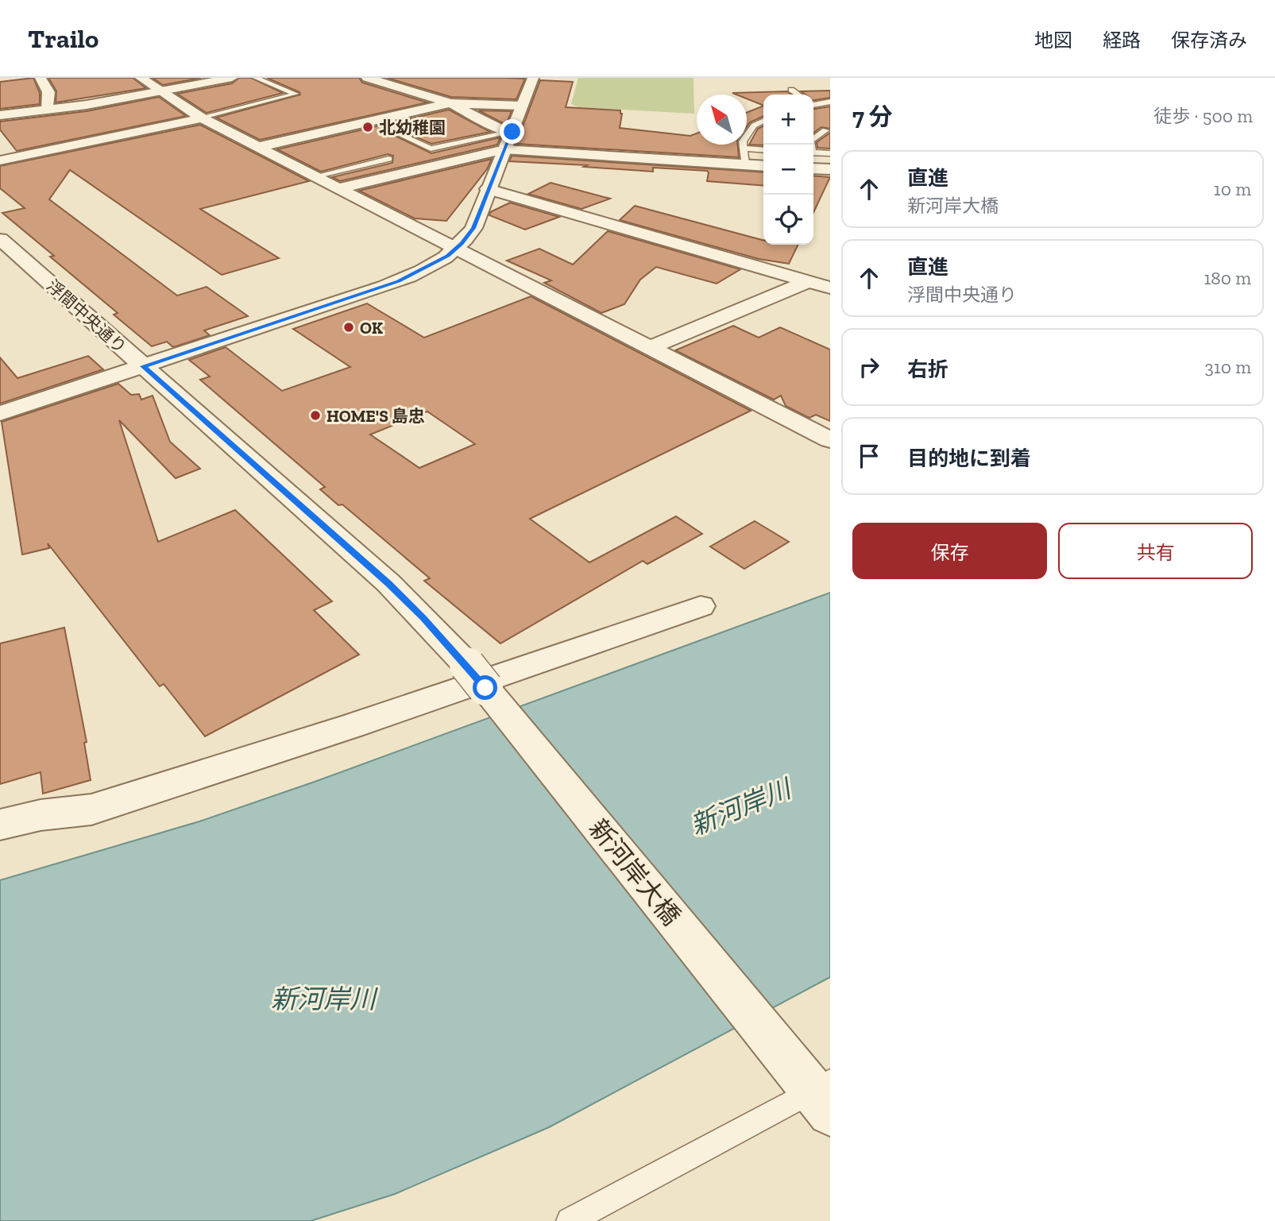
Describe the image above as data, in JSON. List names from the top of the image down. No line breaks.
{"streets":{"street":["浮間中央通り","新河岸大橋"]},"crossings":[["浮間中央通り","新河岸大橋"]],"water":["新河岸川"],"places":["北幼稚園","OK","HOME'S 島忠"],"north":"top left","page":{"header":"Trailo","nav":["地図","経路","保存済み"],"heading":["7 分","徒歩 · 500 m"],"map_buttons":["+","−"],"list":[["直進","新河岸大橋","10 m"],["直進","浮間中央通り","180 m"],["右折","310 m"],"目的地に到着"],"buttons":["保存","共有"]}}
